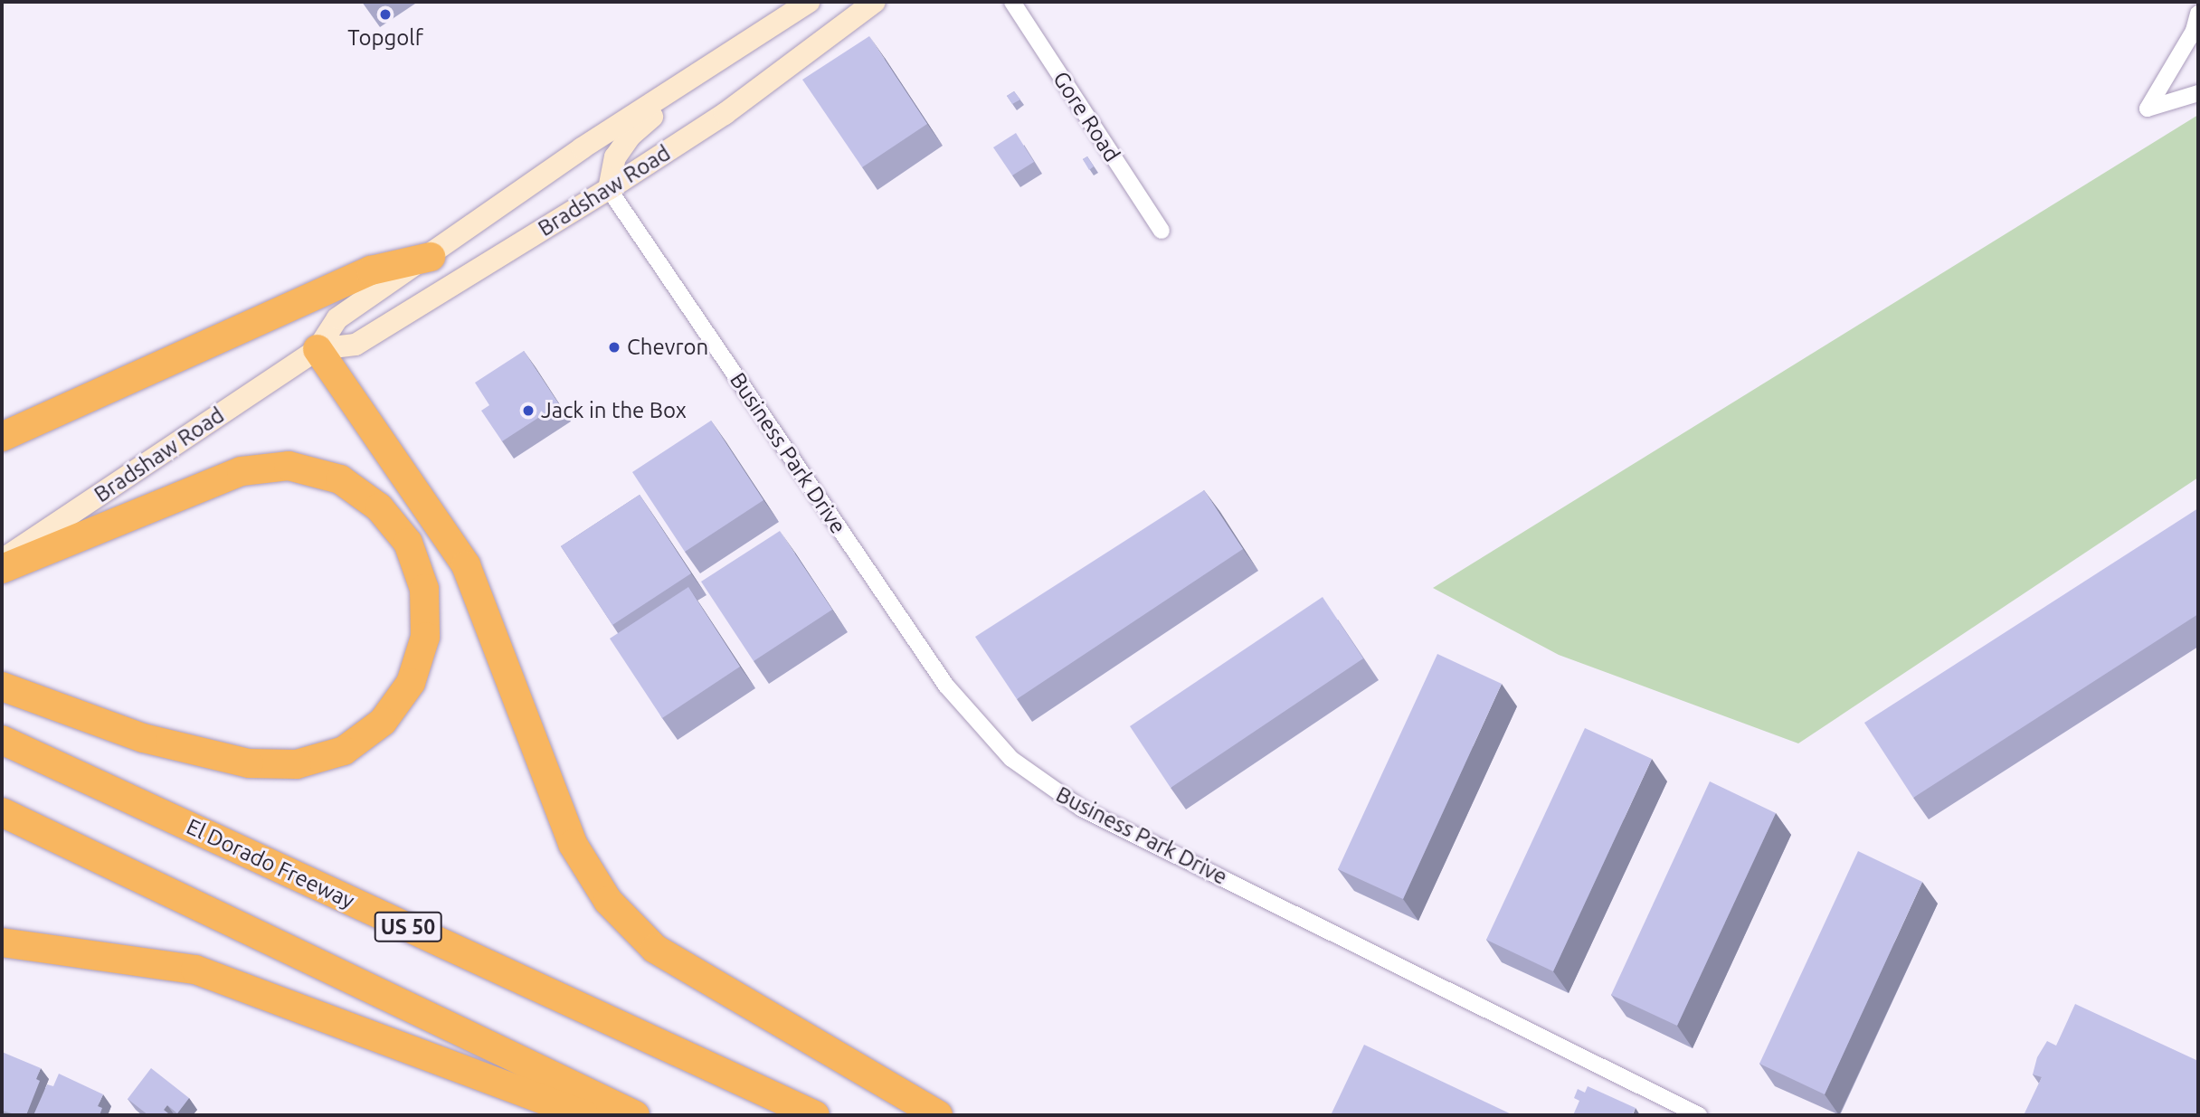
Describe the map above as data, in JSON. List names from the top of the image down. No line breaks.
{"streets":{"highway":["El Dorado Freeway","US 50"],"main road":["Bradshaw Road"],"street":["Gore Road","Business Park Drive"]},"crossings":[["Bradshaw Road","Business Park Drive"]],"places":["Topgolf","Chevron","Jack in the Box"]}
